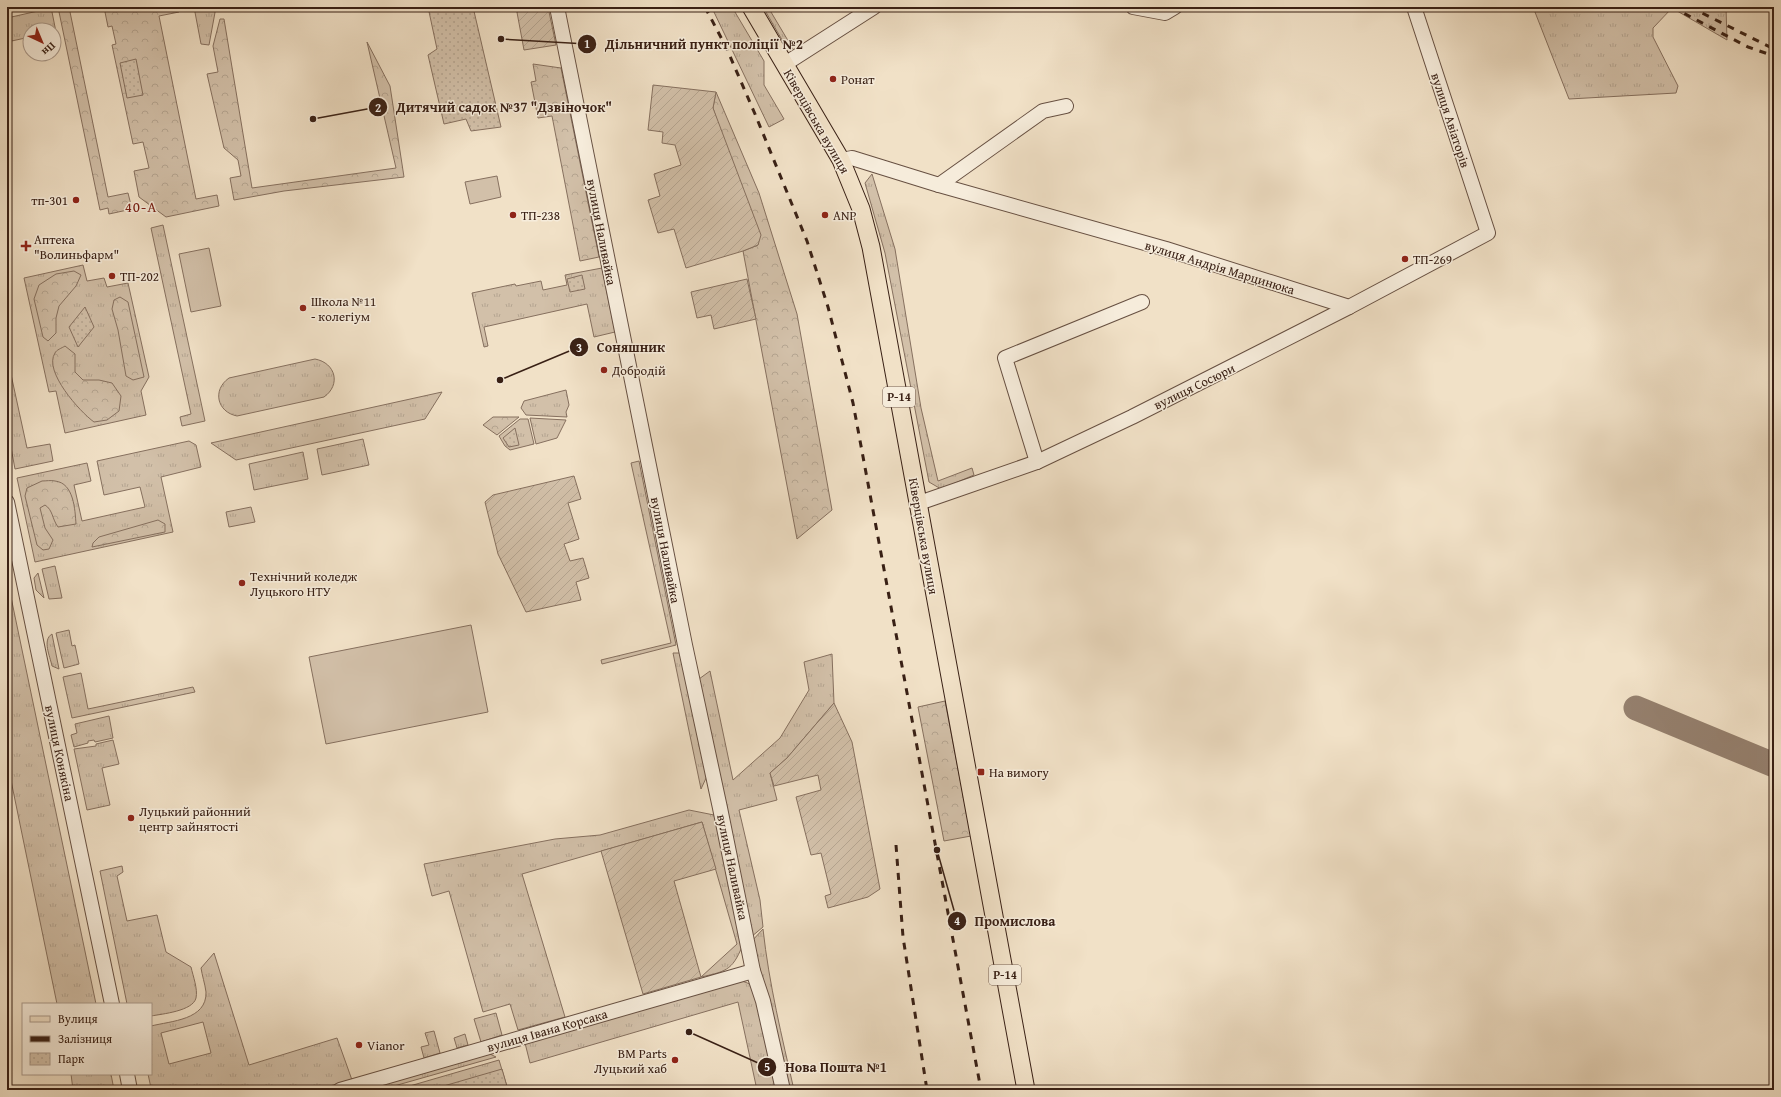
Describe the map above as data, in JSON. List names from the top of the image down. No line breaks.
{"streets":{"main road":["Ківерцівська вулиця","Р-14"],"street":["вулиця Авіаторів","вулиця Наливайка","вулиця Андрія Марцинюка","вулиця Сосюри","вулиця Конякіна","вулиця Івана Корсака"]},"crossings":[["вулиця Авіаторів","вулиця Андрія Марцинюка"],["вулиця Авіаторів","вулиця Сосюри"],["Ківерцівська вулиця","вулиця Андрія Марцинюка"],["Ківерцівська вулиця","вулиця Сосюри"],["вулиця Наливайка","вулиця Івана Корсака"],["вулиця Андрія Марцинюка","вулиця Сосюри"]],"districts":["40-А"],"places":{"other":["Дільничний пункт поліції №2","Ронат","Дитячий садок №37 \"Дзвіночок\"","тп-301","ТП-238","ANP","ТП-269","ТП-202","Школа №11 - колегіум","Добродій","Соняшник","Технічний коледж Луцького НТУ","Луцький районний центр зайнятості","Промислова","Нова Пошта №1","Vianor","BM Parts Луцький хаб"],"health":["Аптека \"Волиньфарм\""],"transit":["На вимогу"]},"legend":["Вулиця","Залізниця","Парк"],"north":"bottom right"}
